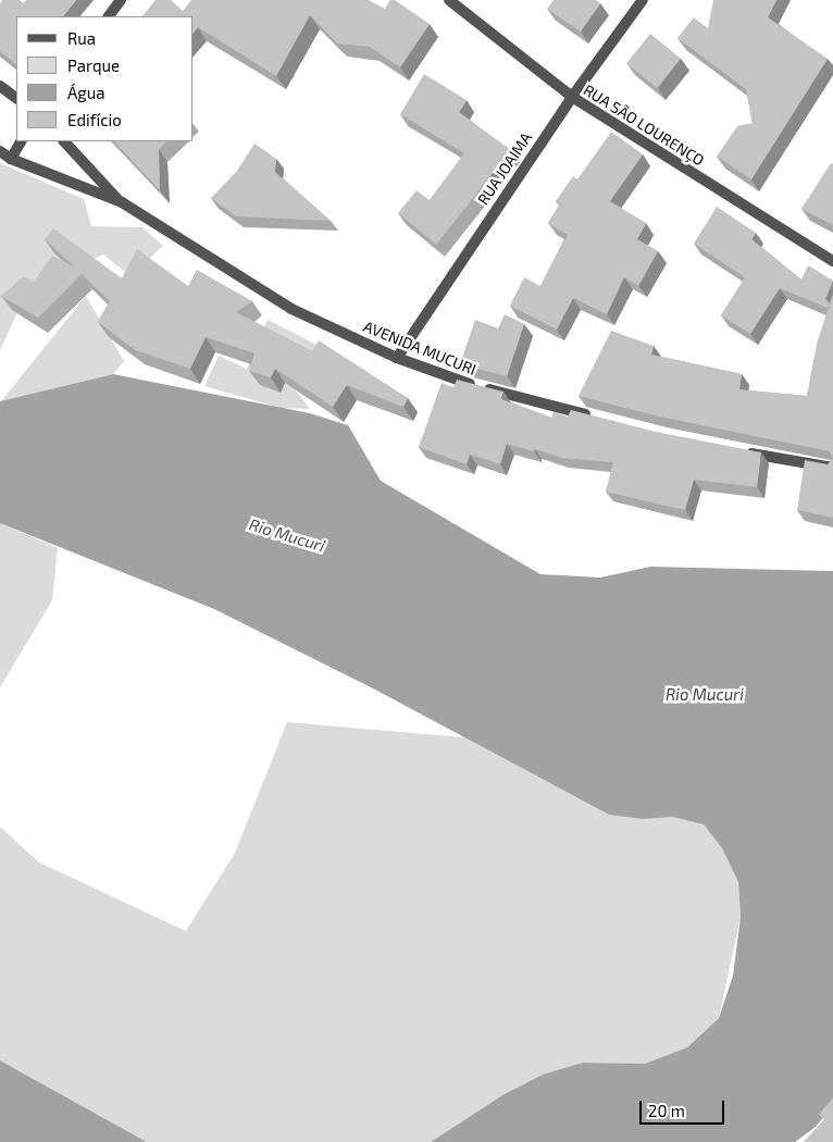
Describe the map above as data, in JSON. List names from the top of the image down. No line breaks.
{"streets":{"street":["RUA SÃO LOURENÇO","RUA JOAIMA","AVENIDA MUCURI"]},"crossings":[["RUA SÃO LOURENÇO","RUA JOAIMA"],["RUA JOAIMA","AVENIDA MUCURI"]],"water":["Rio Mucuri"],"legend":["Rua","Parque","Água","Edifício"],"scale_bar":"20 m"}
